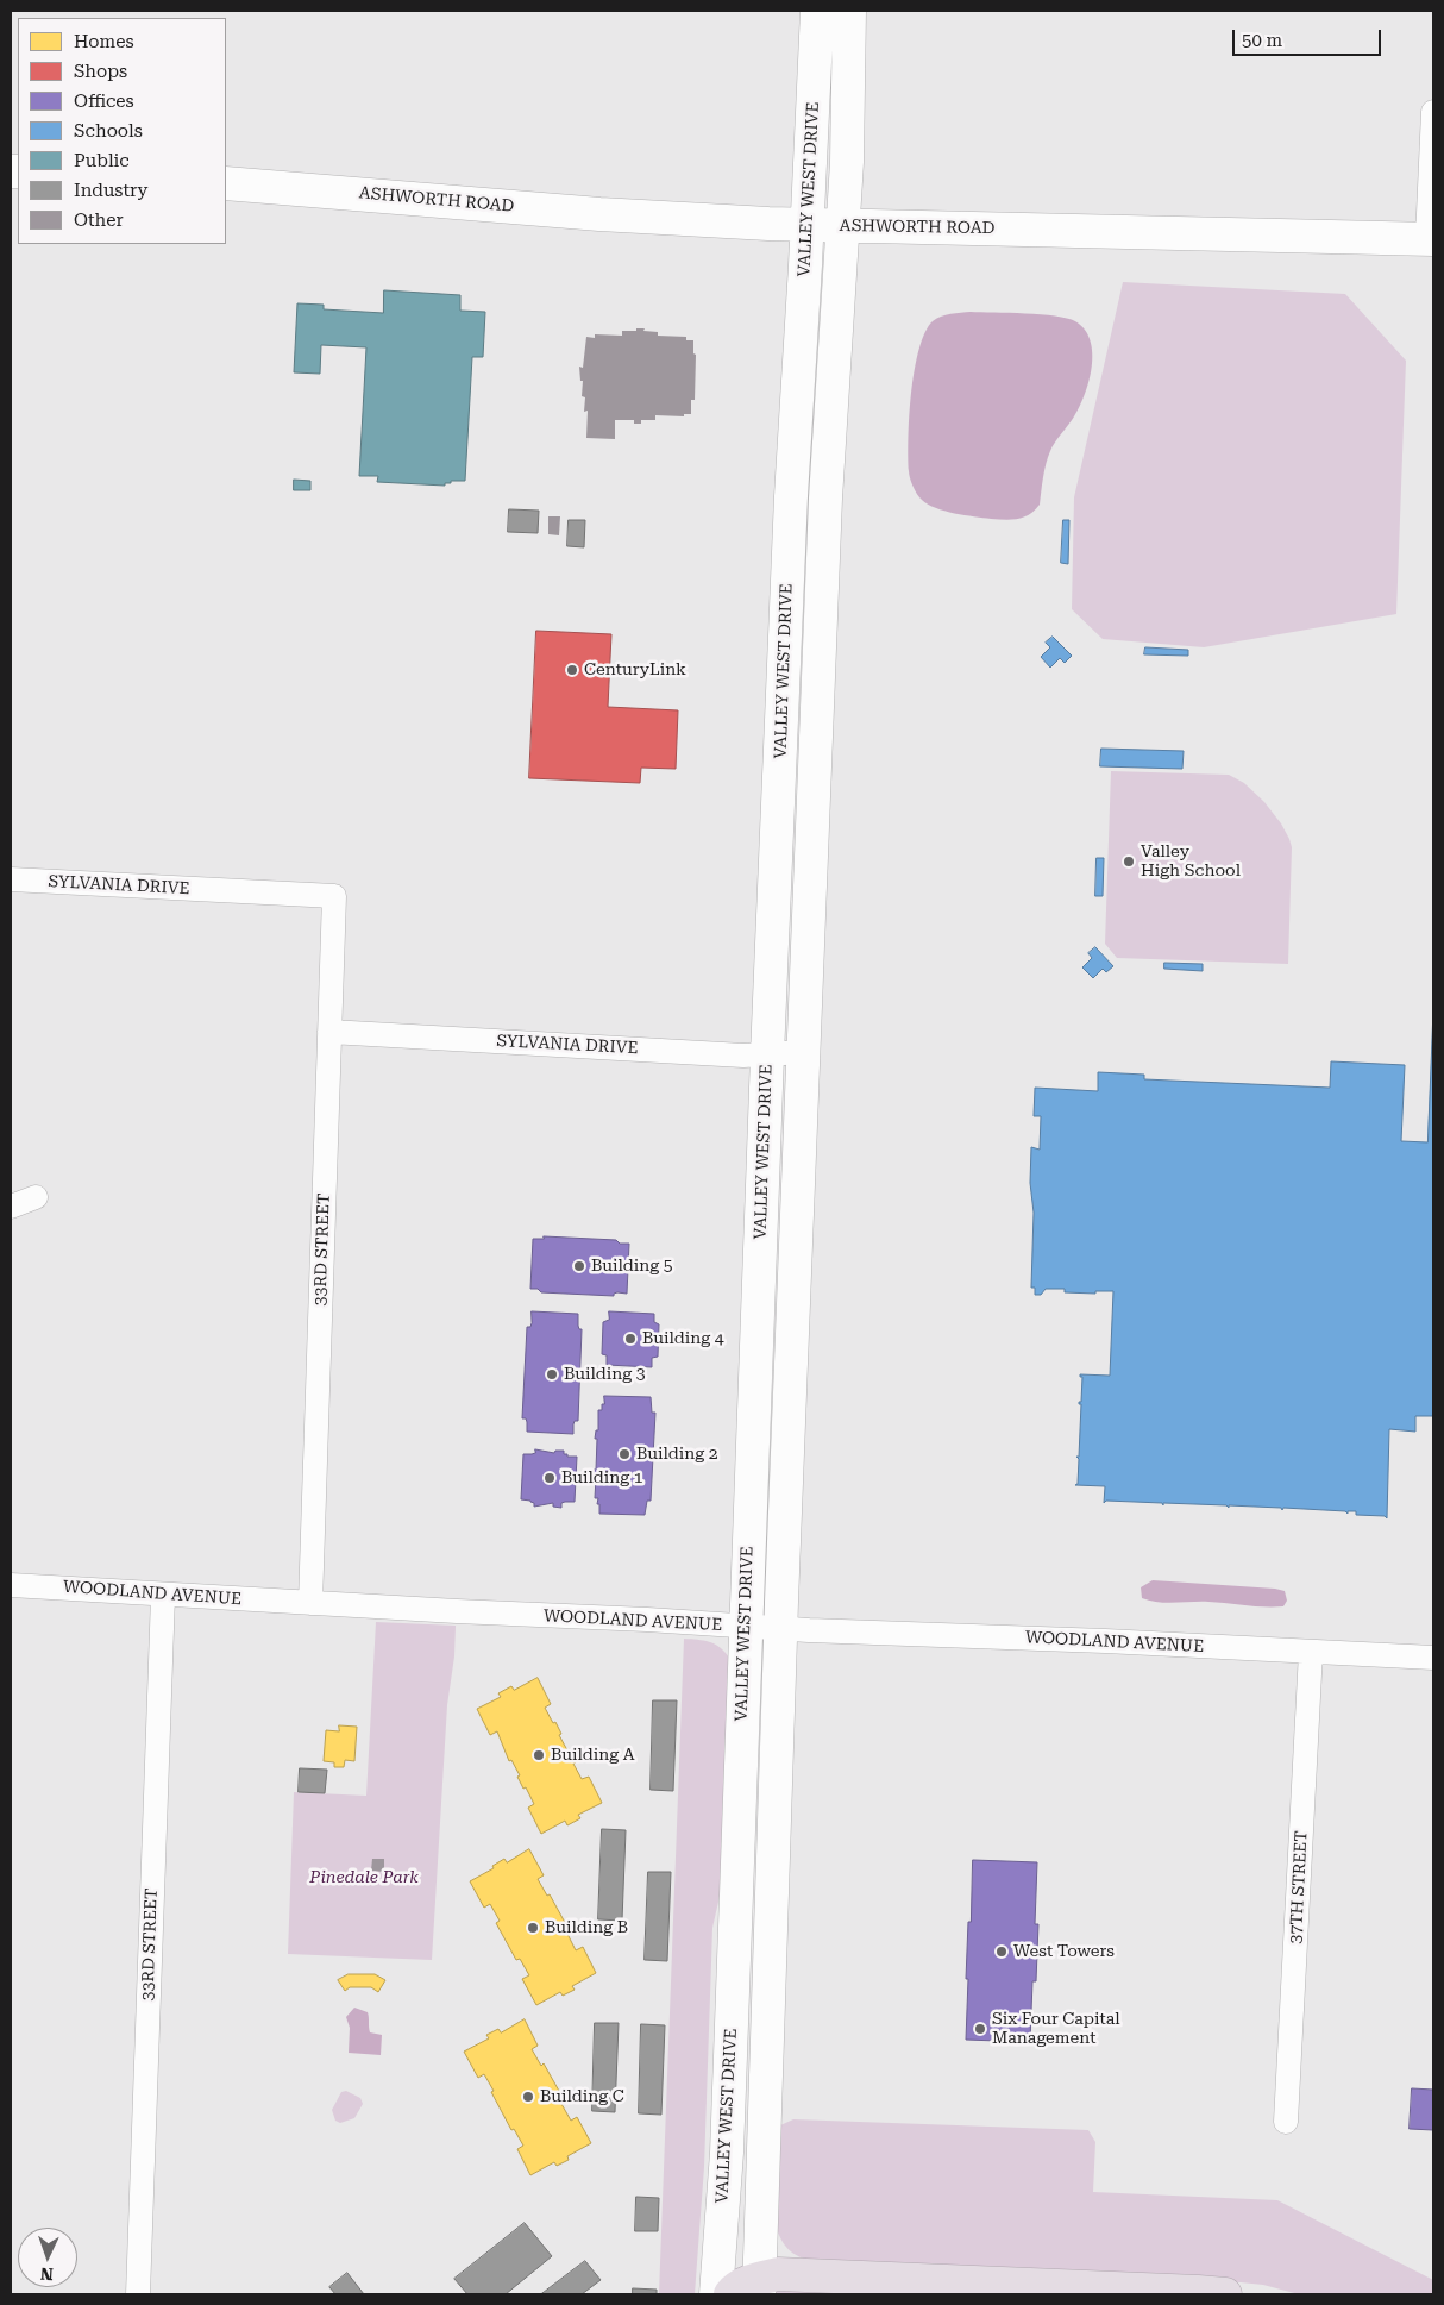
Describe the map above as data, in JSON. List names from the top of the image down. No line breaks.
{"streets":{"main road":["VALLEY WEST DRIVE","ASHWORTH ROAD"],"street":["SYLVANIA DRIVE","33RD STREET","WOODLAND AVENUE","37TH STREET"]},"crossings":[["VALLEY WEST DRIVE","ASHWORTH ROAD"],["VALLEY WEST DRIVE","SYLVANIA DRIVE"],["VALLEY WEST DRIVE","WOODLAND AVENUE"],["SYLVANIA DRIVE","33RD STREET"],["33RD STREET","WOODLAND AVENUE"],["WOODLAND AVENUE","37TH STREET"]],"parks":["Pinedale Park"],"places":["CenturyLink","Valley High School","Building 5","Building 4","Building 3","Building 2","Building 1","Building A","Building B","West Towers","Six Four Capital Management","Building C"],"legend":["Homes","Shops","Offices","Schools","Public","Industry","Other"],"scale_bar":"50 m","north":"bottom"}
